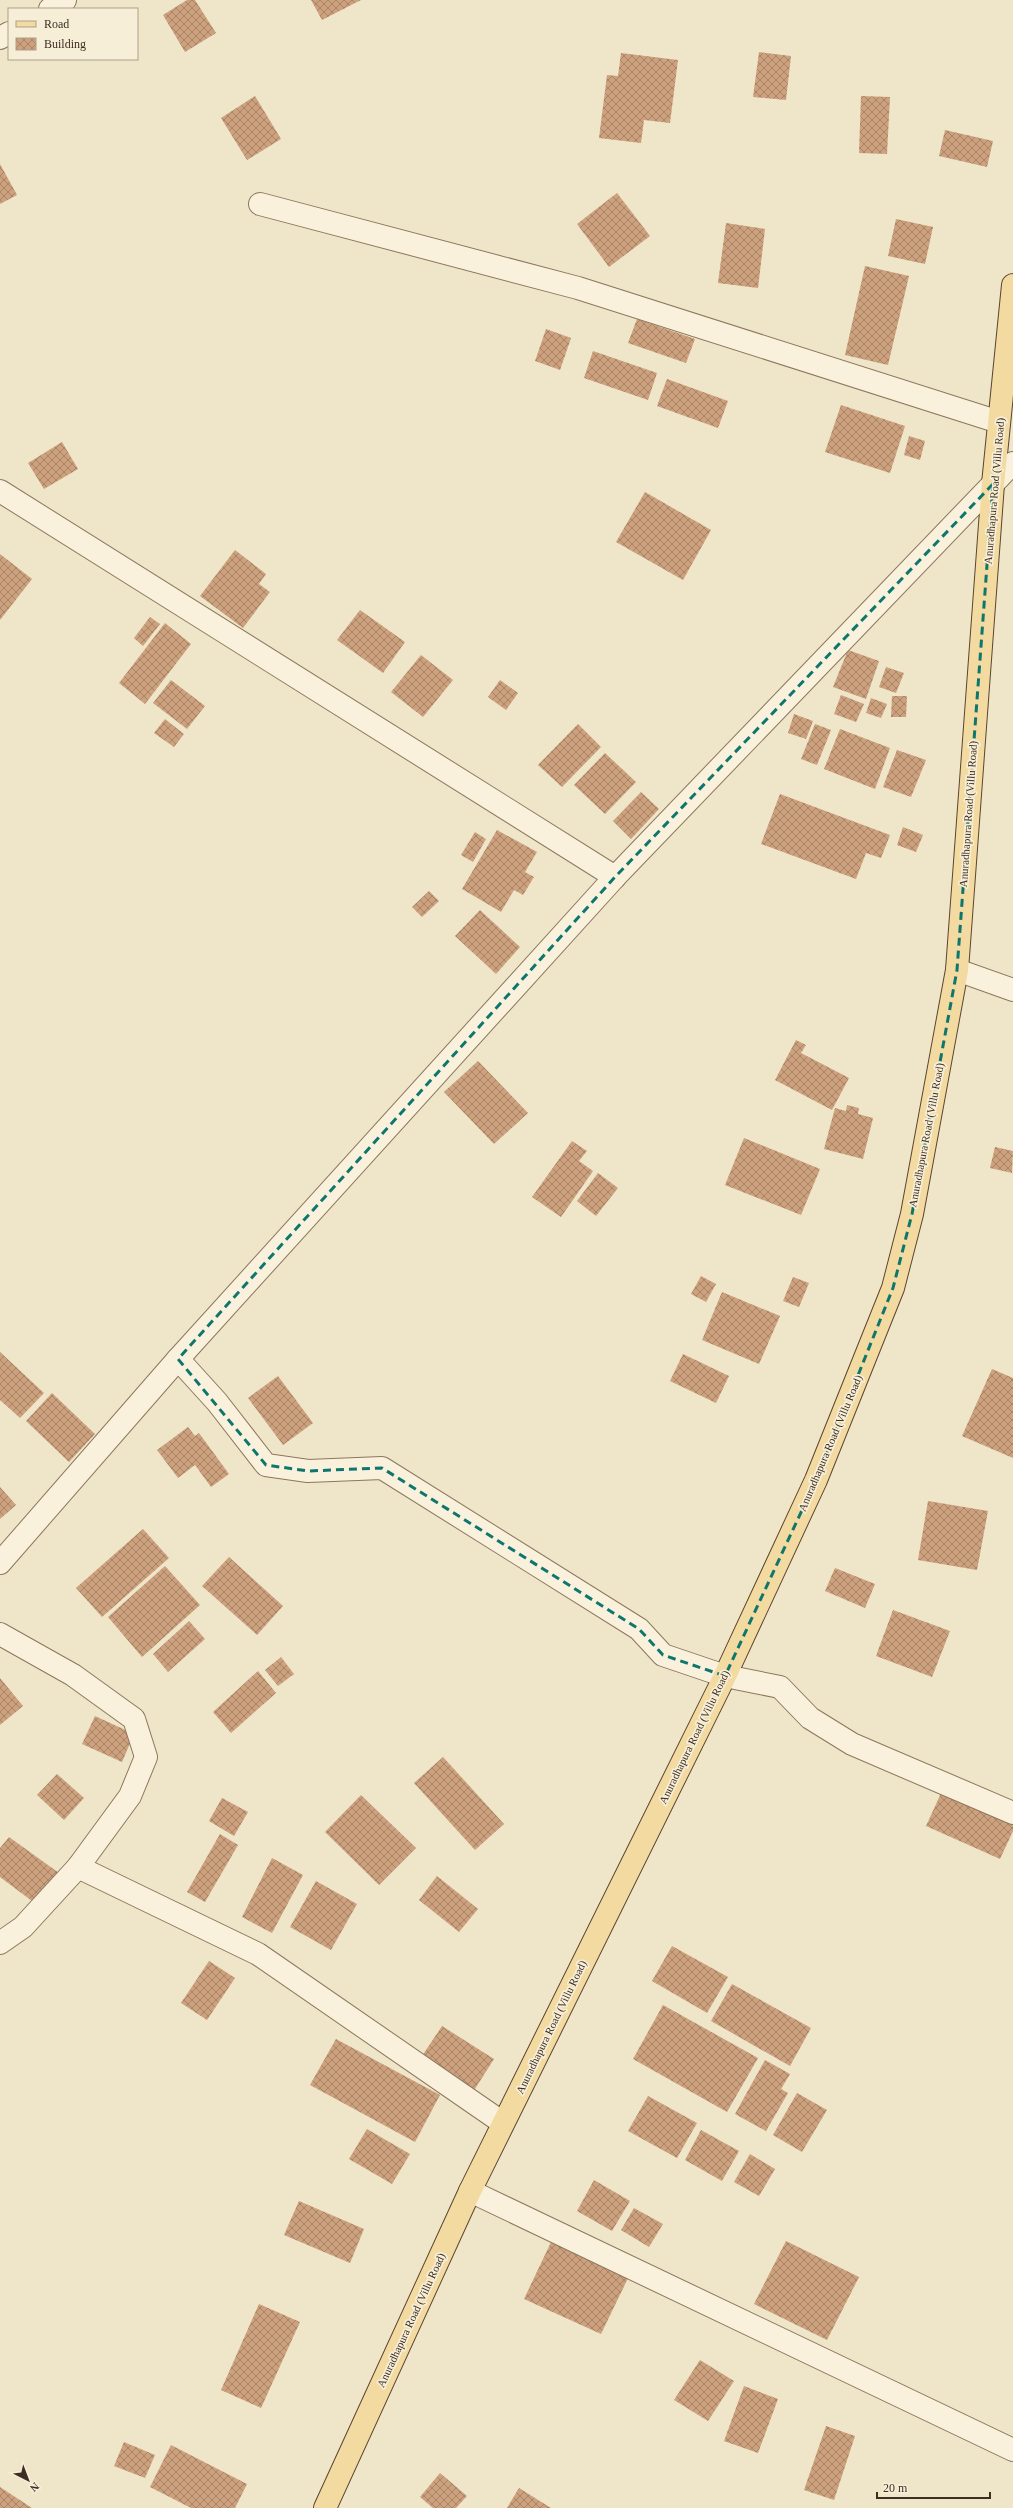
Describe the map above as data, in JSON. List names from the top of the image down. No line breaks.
{"streets":{"main road":["Anuradhapura Road (Villu Road)"]},"legend":["Road","Building"],"scale_bar":"20 m","north":"bottom right"}
